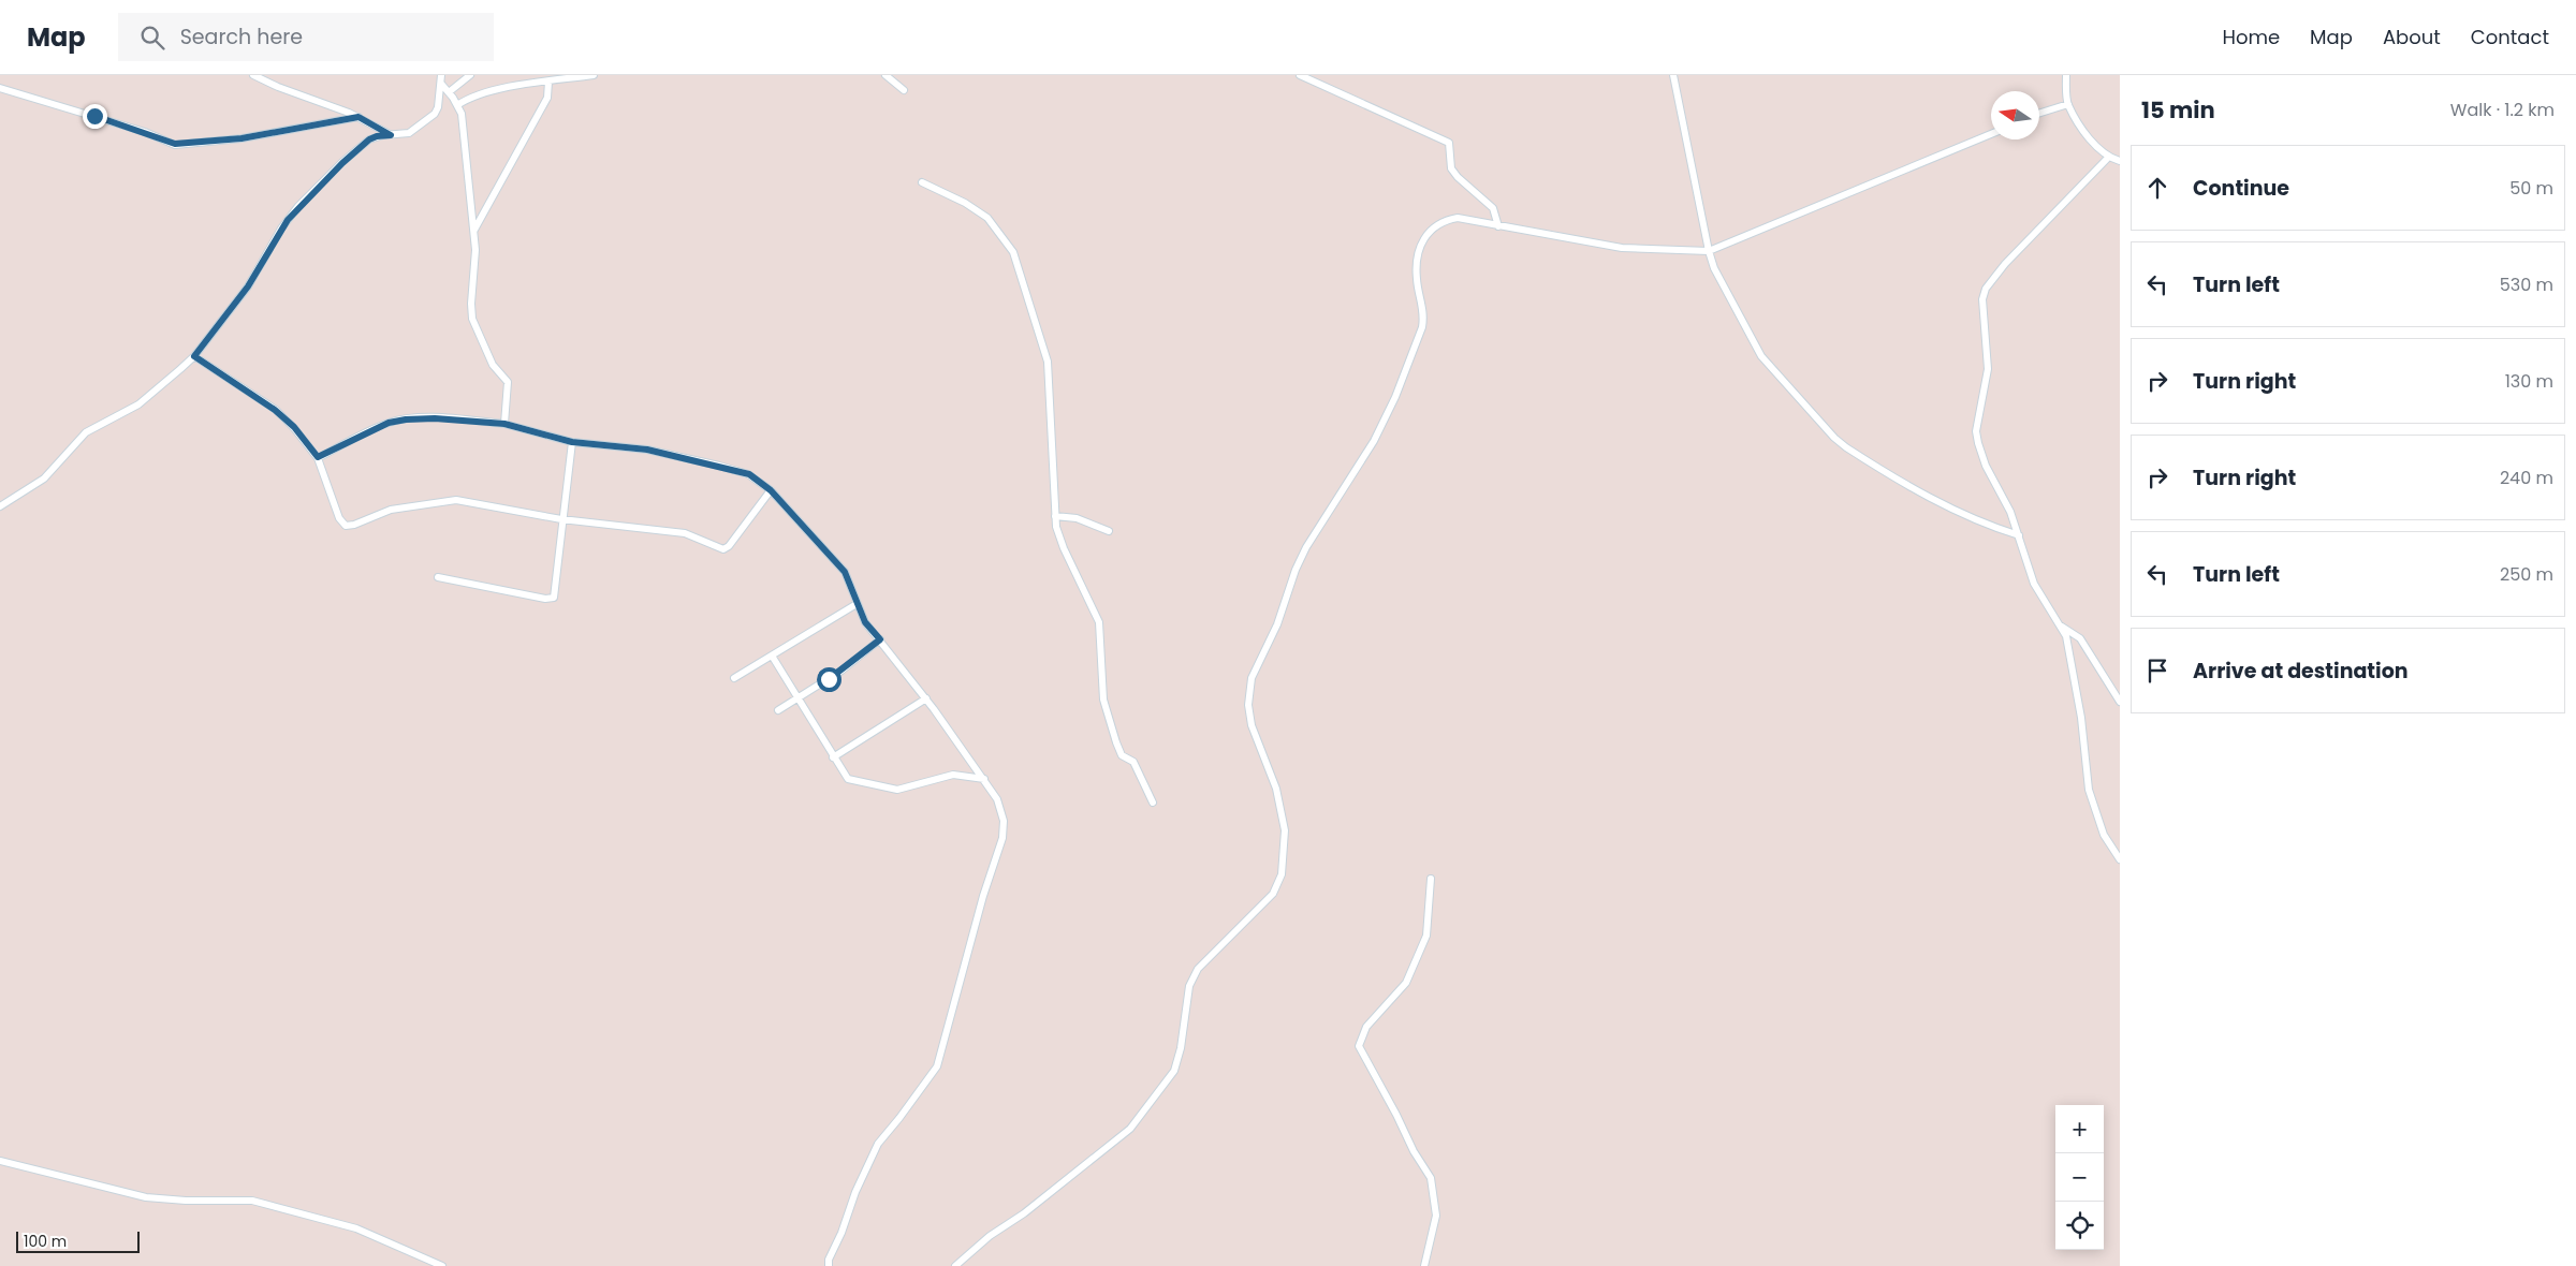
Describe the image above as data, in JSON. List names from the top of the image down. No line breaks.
{"scale_bar":"100 m","north":"left","page":{"header":"Map","search":"Search here","nav":["Home","Map","About","Contact"],"heading":["15 min","Walk · 1.2 km"],"list":[["Continue","50 m"],["Turn left","530 m"],["Turn right","130 m"],["Turn right","240 m"],["Turn left","250 m"],"Arrive at destination"],"map_buttons":["+","−"],"scale":"100 m"}}
